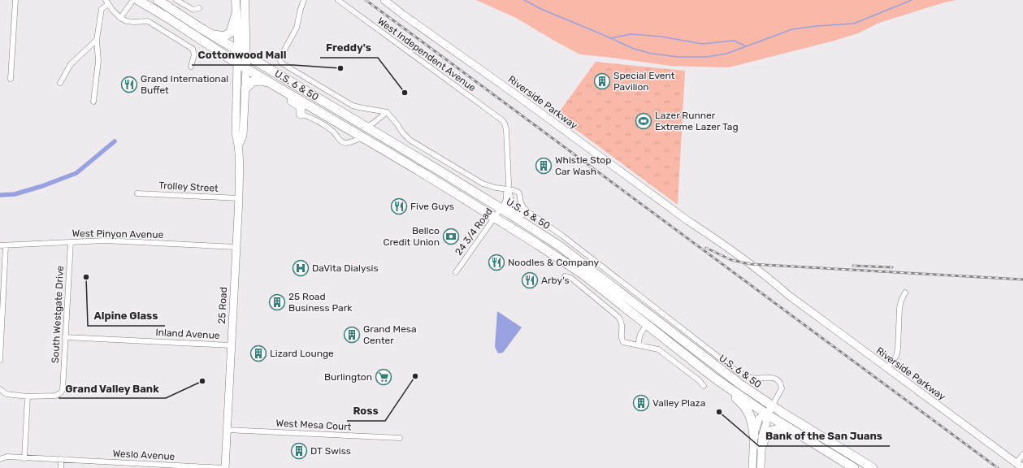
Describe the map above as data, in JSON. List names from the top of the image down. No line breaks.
{"streets":{"highway":["U.S. 6 & 50"],"main road":["Riverside Parkway","25 Road"],"street":["West Independent Avenue","Trolley Street","24 3/4 Road","West Pinyon Avenue","South Westgate Drive","Inland Avenue","West Mesa Court","Weslo Avenue"]},"crossings":[["West Independent Avenue","24 3/4 Road"],["U.S. 6 & 50","24 3/4 Road"],["U.S. 6 & 50","25 Road"],["Trolley Street","25 Road"],["West Pinyon Avenue","25 Road"],["West Pinyon Avenue","South Westgate Drive"],["25 Road","Inland Avenue"],["25 Road","West Mesa Court"],["25 Road","Weslo Avenue"],["South Westgate Drive","Inland Avenue"]],"places":{"other":["Cottonwood Mall","Freddy's","Alpine Glass","Ross","Grand Valley Bank","Bank of the San Juans"],"building":["Special Event Pavilion","Whistle Stop Car Wash","25 Road Business Park","Grand Mesa Center","Lizard Lounge","Valley Plaza","DT Swiss"],"restaurant":["Grand International Buffet","Five Guys","Noodles & Company","Arby's"],"sports":["Lazer Runner Extreme Lazer Tag"],"bank":["Bellco Credit Union"],"hospital":["DaVita Dialysis"],"supermarket":["Burlington"]}}
